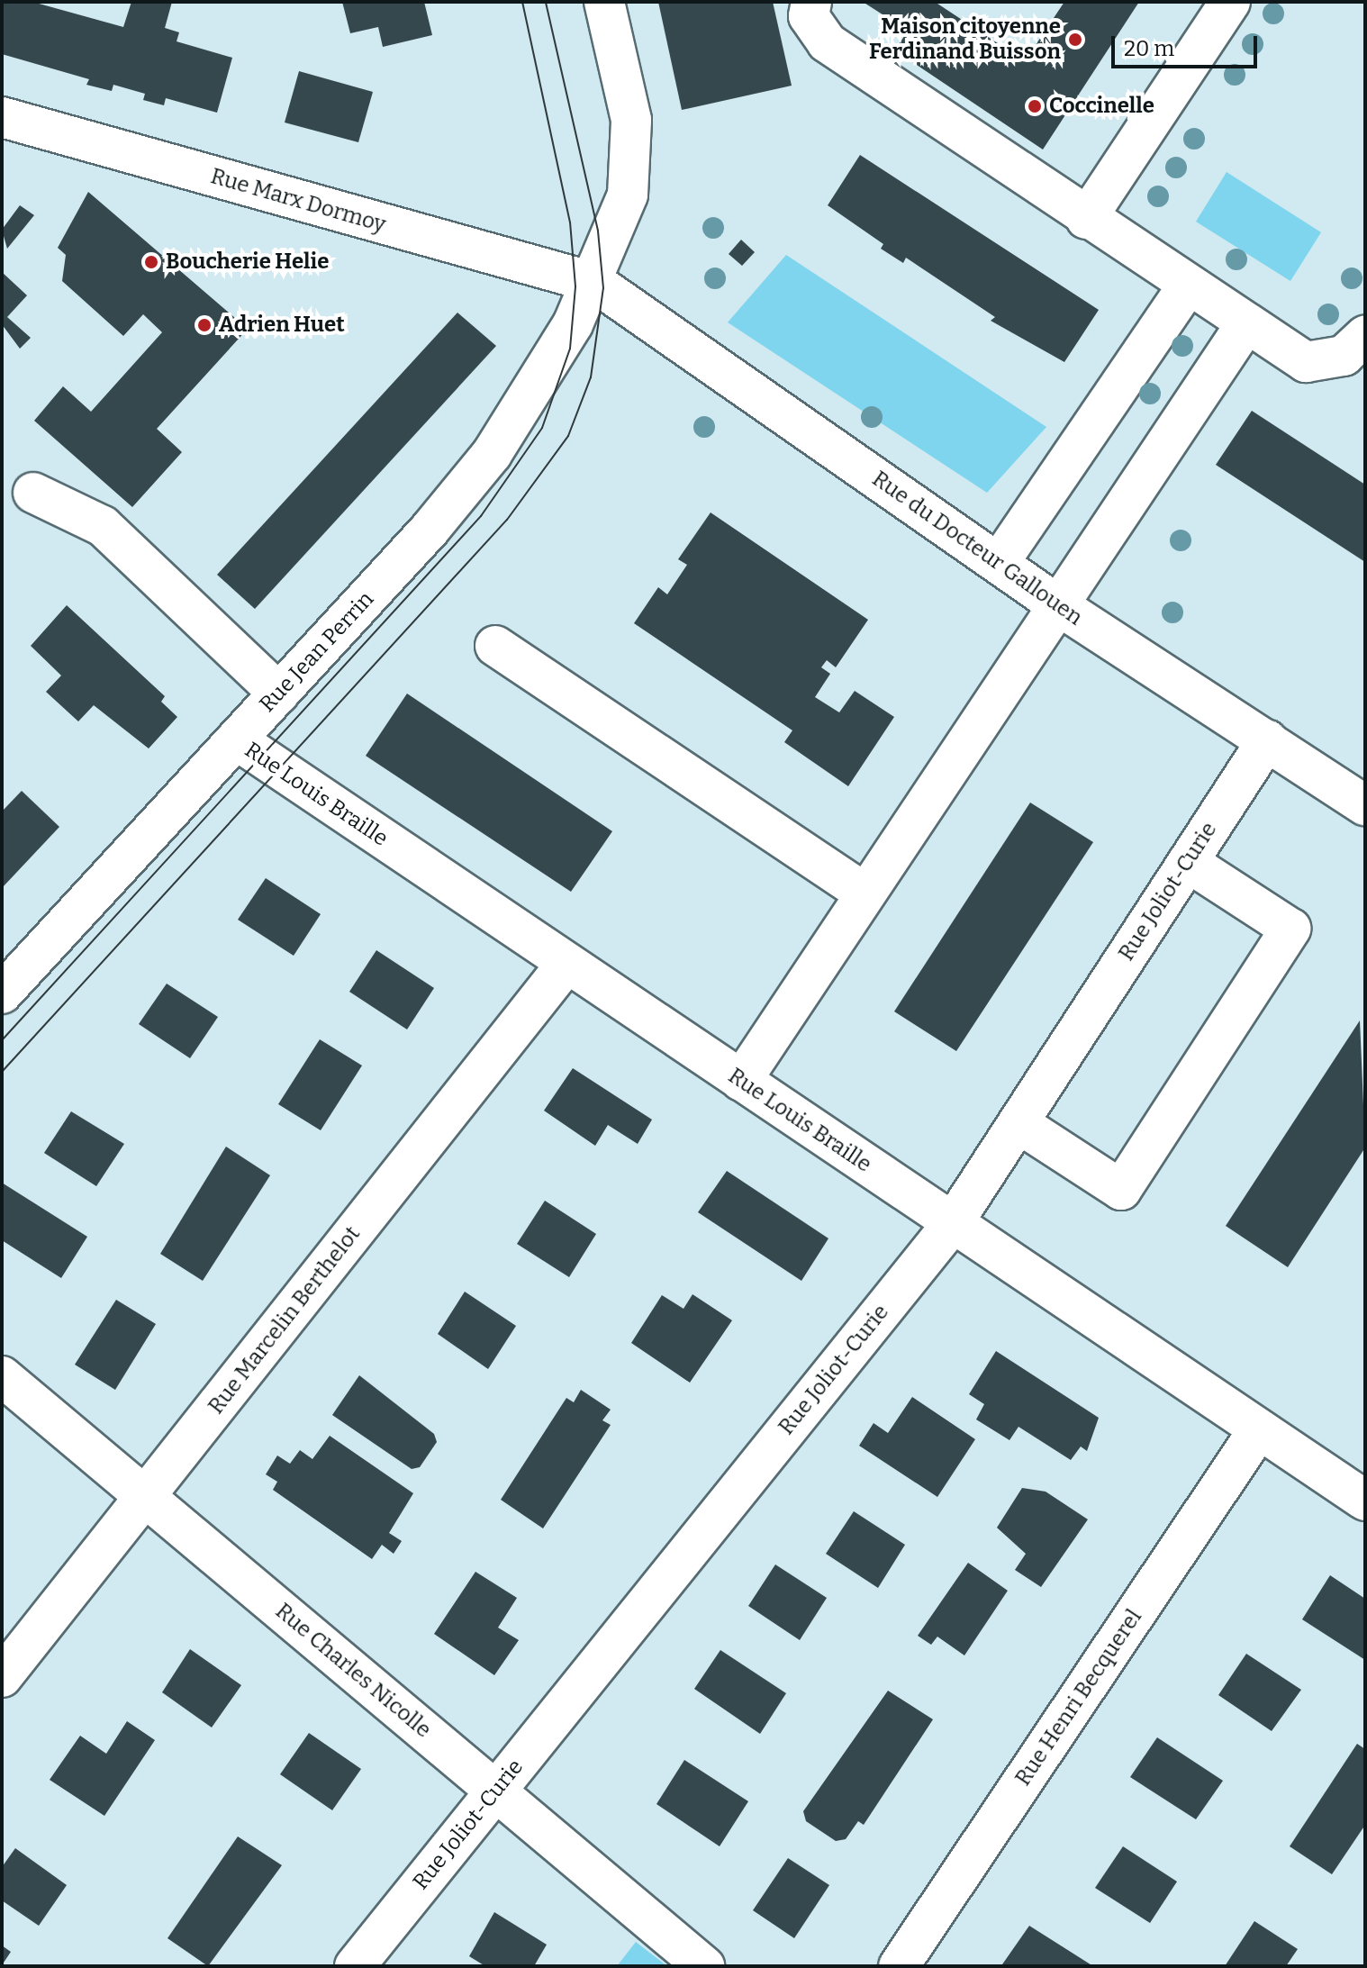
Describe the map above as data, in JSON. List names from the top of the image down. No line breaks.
{"streets":{"street":["Rue Marx Dormoy","Rue du Docteur Gallouen","Rue Jean Perrin","Rue Louis Braille","Rue Joliot-Curie","Rue Marcelin Berthelot","Rue Charles Nicolle","Rue Henri Becquerel"]},"crossings":[["Rue Marx Dormoy","Rue du Docteur Gallouen"],["Rue Marx Dormoy","Rue Jean Perrin"],["Rue du Docteur Gallouen","Rue Jean Perrin"],["Rue du Docteur Gallouen","Rue Joliot-Curie"],["Rue Jean Perrin","Rue Louis Braille"],["Rue Louis Braille","Rue Joliot-Curie"],["Rue Louis Braille","Rue Marcelin Berthelot"],["Rue Louis Braille","Rue Henri Becquerel"],["Rue Joliot-Curie","Rue Charles Nicolle"],["Rue Marcelin Berthelot","Rue Charles Nicolle"]],"places":["Maison citoyenne Ferdinand Buisson","Coccinelle","Boucherie Helie","Adrien Huet"],"scale_bar":"20 m"}
